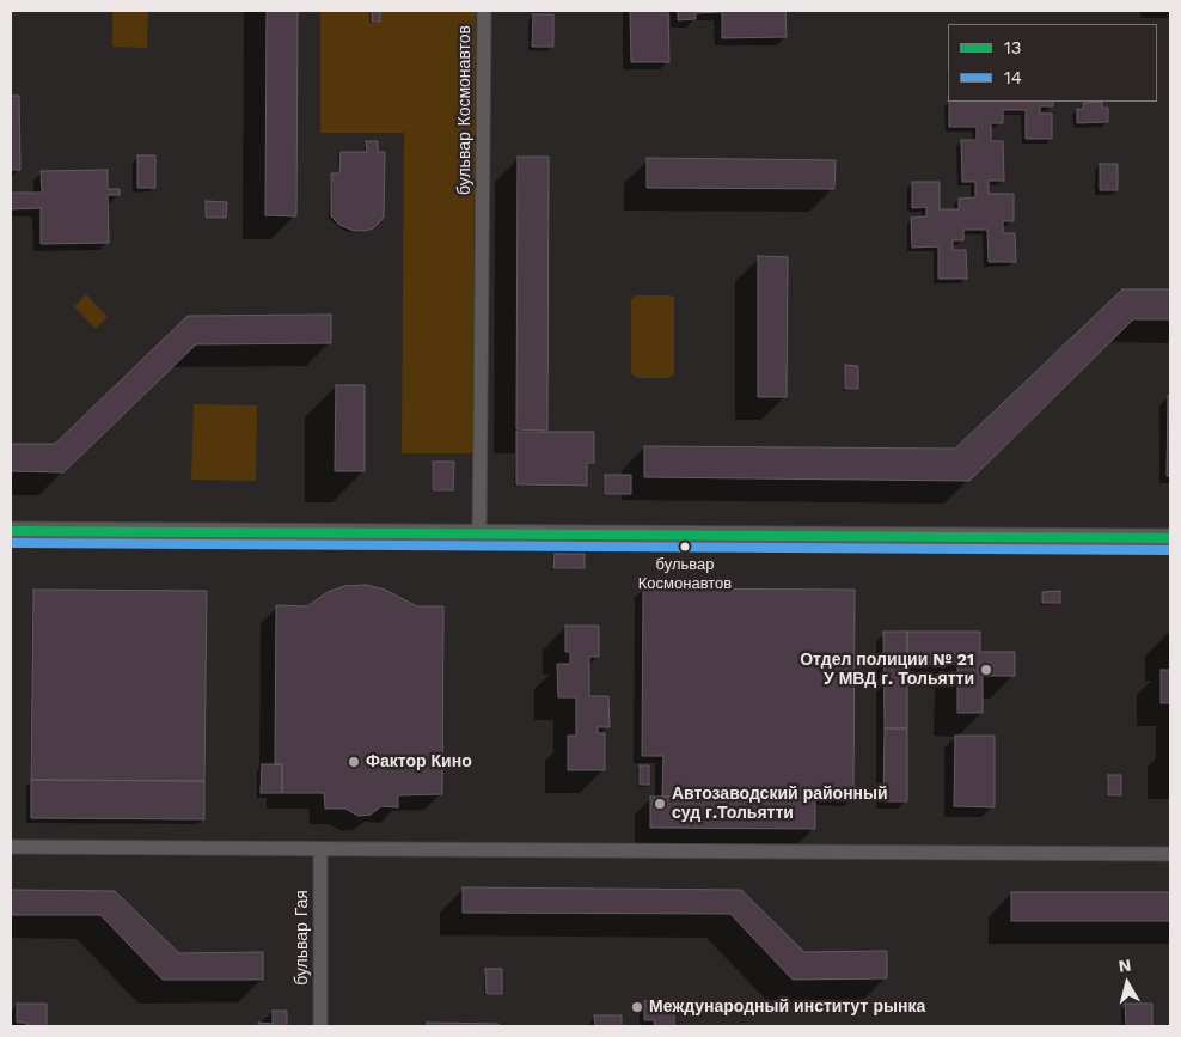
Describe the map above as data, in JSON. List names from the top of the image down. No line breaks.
{"streets":{"street":["бульвар Космонавтов","бульвар Гая"]},"places":["бульвар Космонавтов","Отдел полиции № 21 У МВД г. Тольятти","Фактор Кино","Автозаводский районный суд г.Тольятти","Международный институт рынка"],"lines":["transit line 13","transit line 14"],"legend":["13","14"],"north":"top"}
